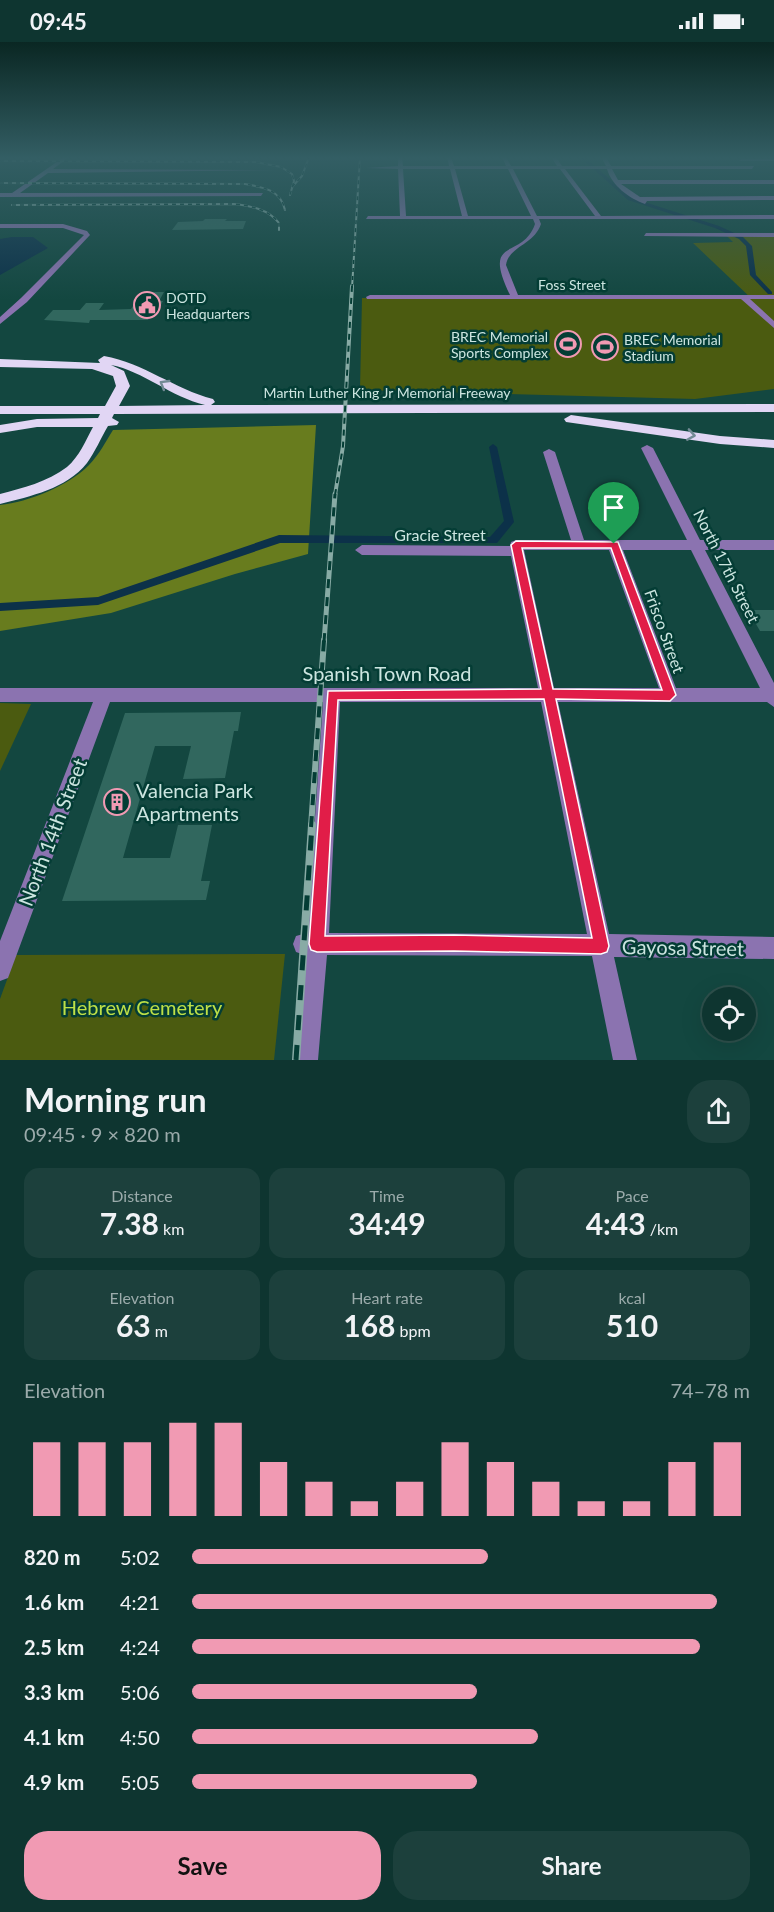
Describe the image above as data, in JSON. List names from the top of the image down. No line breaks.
{"streets":{"highway":["Martin Luther King Jr Memorial Freeway"],"street":["Foss Street","Gracie Street","North 17th Street","Frisco Street","Spanish Town Road","North 14th Street","Gayosa Street"]},"crossings":[["Gracie Street","North 17th Street"],["Gracie Street","Frisco Street"],["North 17th Street","Spanish Town Road"],["Frisco Street","Spanish Town Road"],["Spanish Town Road","North 14th Street"]],"parks":["Hebrew Cemetery"],"places":{"public building":["DOTD Headquarters"],"sports":["BREC Memorial Sports Complex","BREC Memorial Stadium"],"building":["Valencia Park Apartments"]},"page":{"status":"09:45","heading":["Morning run","09:45 · 9 × 820 m"],"stats":[["Distance","7.38 km"],["Time","34:49"],["Pace","4:43 /km"],["Elevation","63 m"],["Heart rate","168 bpm"],["kcal","510"]],"chart":["Elevation","74–78 m"],"list":[{"name":"820 m","note":"5:02"},{"name":"1.6 km","note":"4:21"},{"name":"2.5 km","note":"4:24"},{"name":"3.3 km","note":"5:06"},{"name":"4.1 km","note":"4:50"},{"name":"4.9 km","note":"5:05"}],"buttons":["Save","Share"]}}
